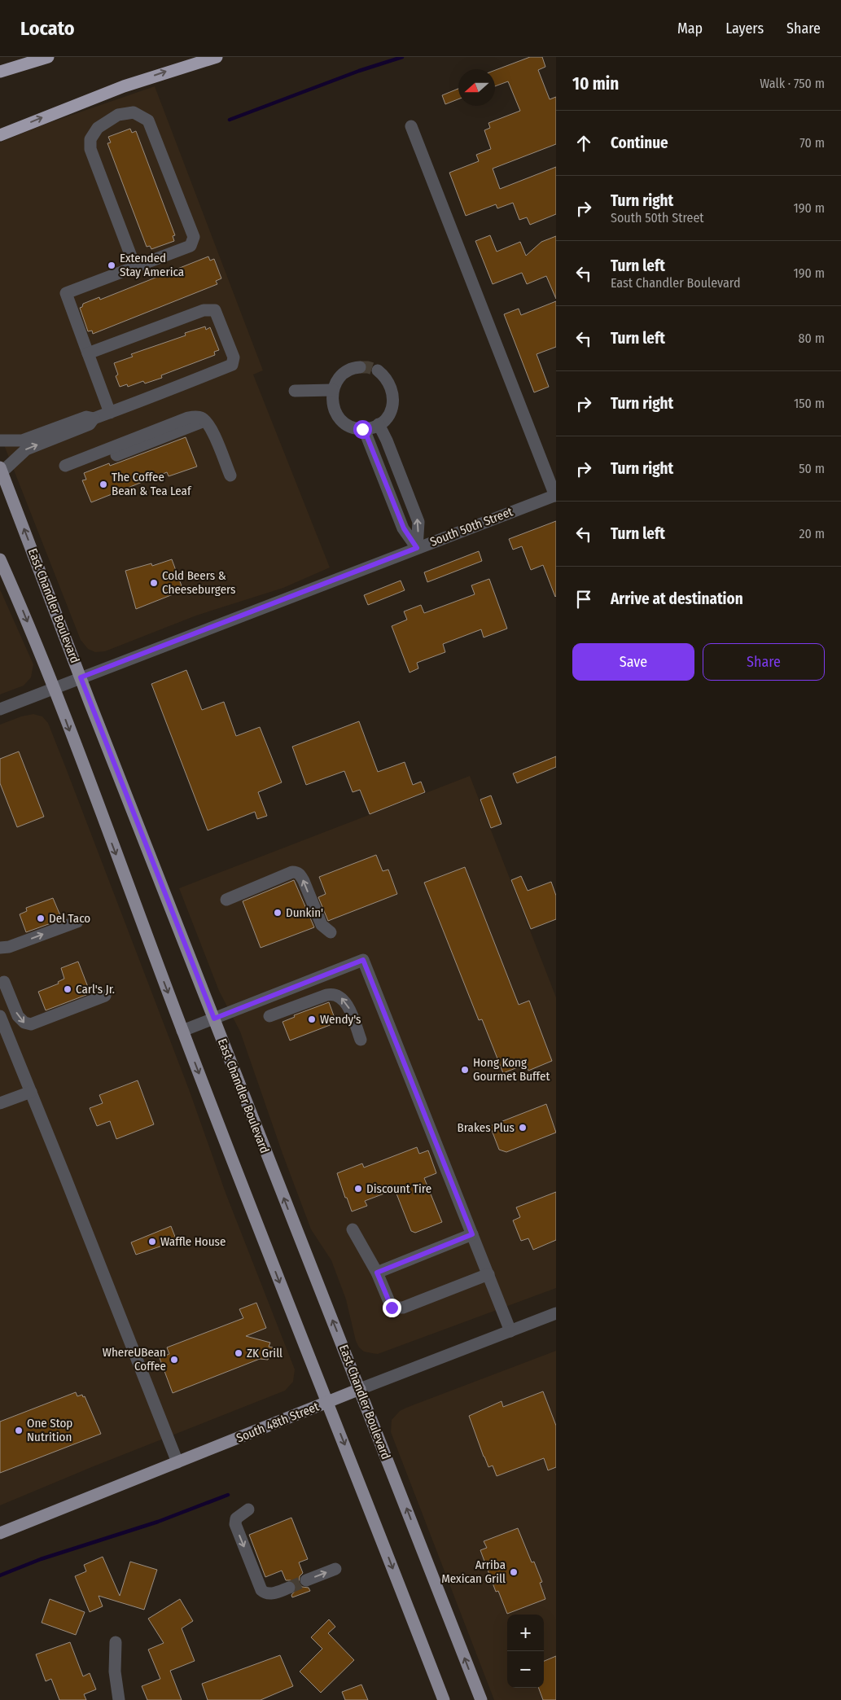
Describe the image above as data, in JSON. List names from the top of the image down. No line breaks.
{"streets":{"main road":["East Chandler Boulevard","South 48th Street"],"street":["South 50th Street"]},"crossings":[["South 50th Street","East Chandler Boulevard"],["East Chandler Boulevard","South 48th Street"]],"places":["Extended Stay America","The Coffee Bean & Tea Leaf","Cold Beers & Cheeseburgers","Dunkin'","Del Taco","Carl's Jr.","Wendy's","Hong Kong Gourmet Buffet","Brakes Plus","Discount Tire","Waffle House","ZK Grill","WhereUBean Coffee","One Stop Nutrition","Arriba Mexican Grill"],"north":"left","page":{"header":"Locato","nav":["Map","Layers","Share"],"heading":["10 min","Walk · 750 m"],"list":[["Continue","70 m"],["Turn right","South 50th Street","190 m"],["Turn left","East Chandler Boulevard","190 m"],["Turn left","80 m"],["Turn right","150 m"],["Turn right","50 m"],["Turn left","20 m"],"Arrive at destination"],"buttons":["Save","Share"],"map_buttons":["+","−"]}}
